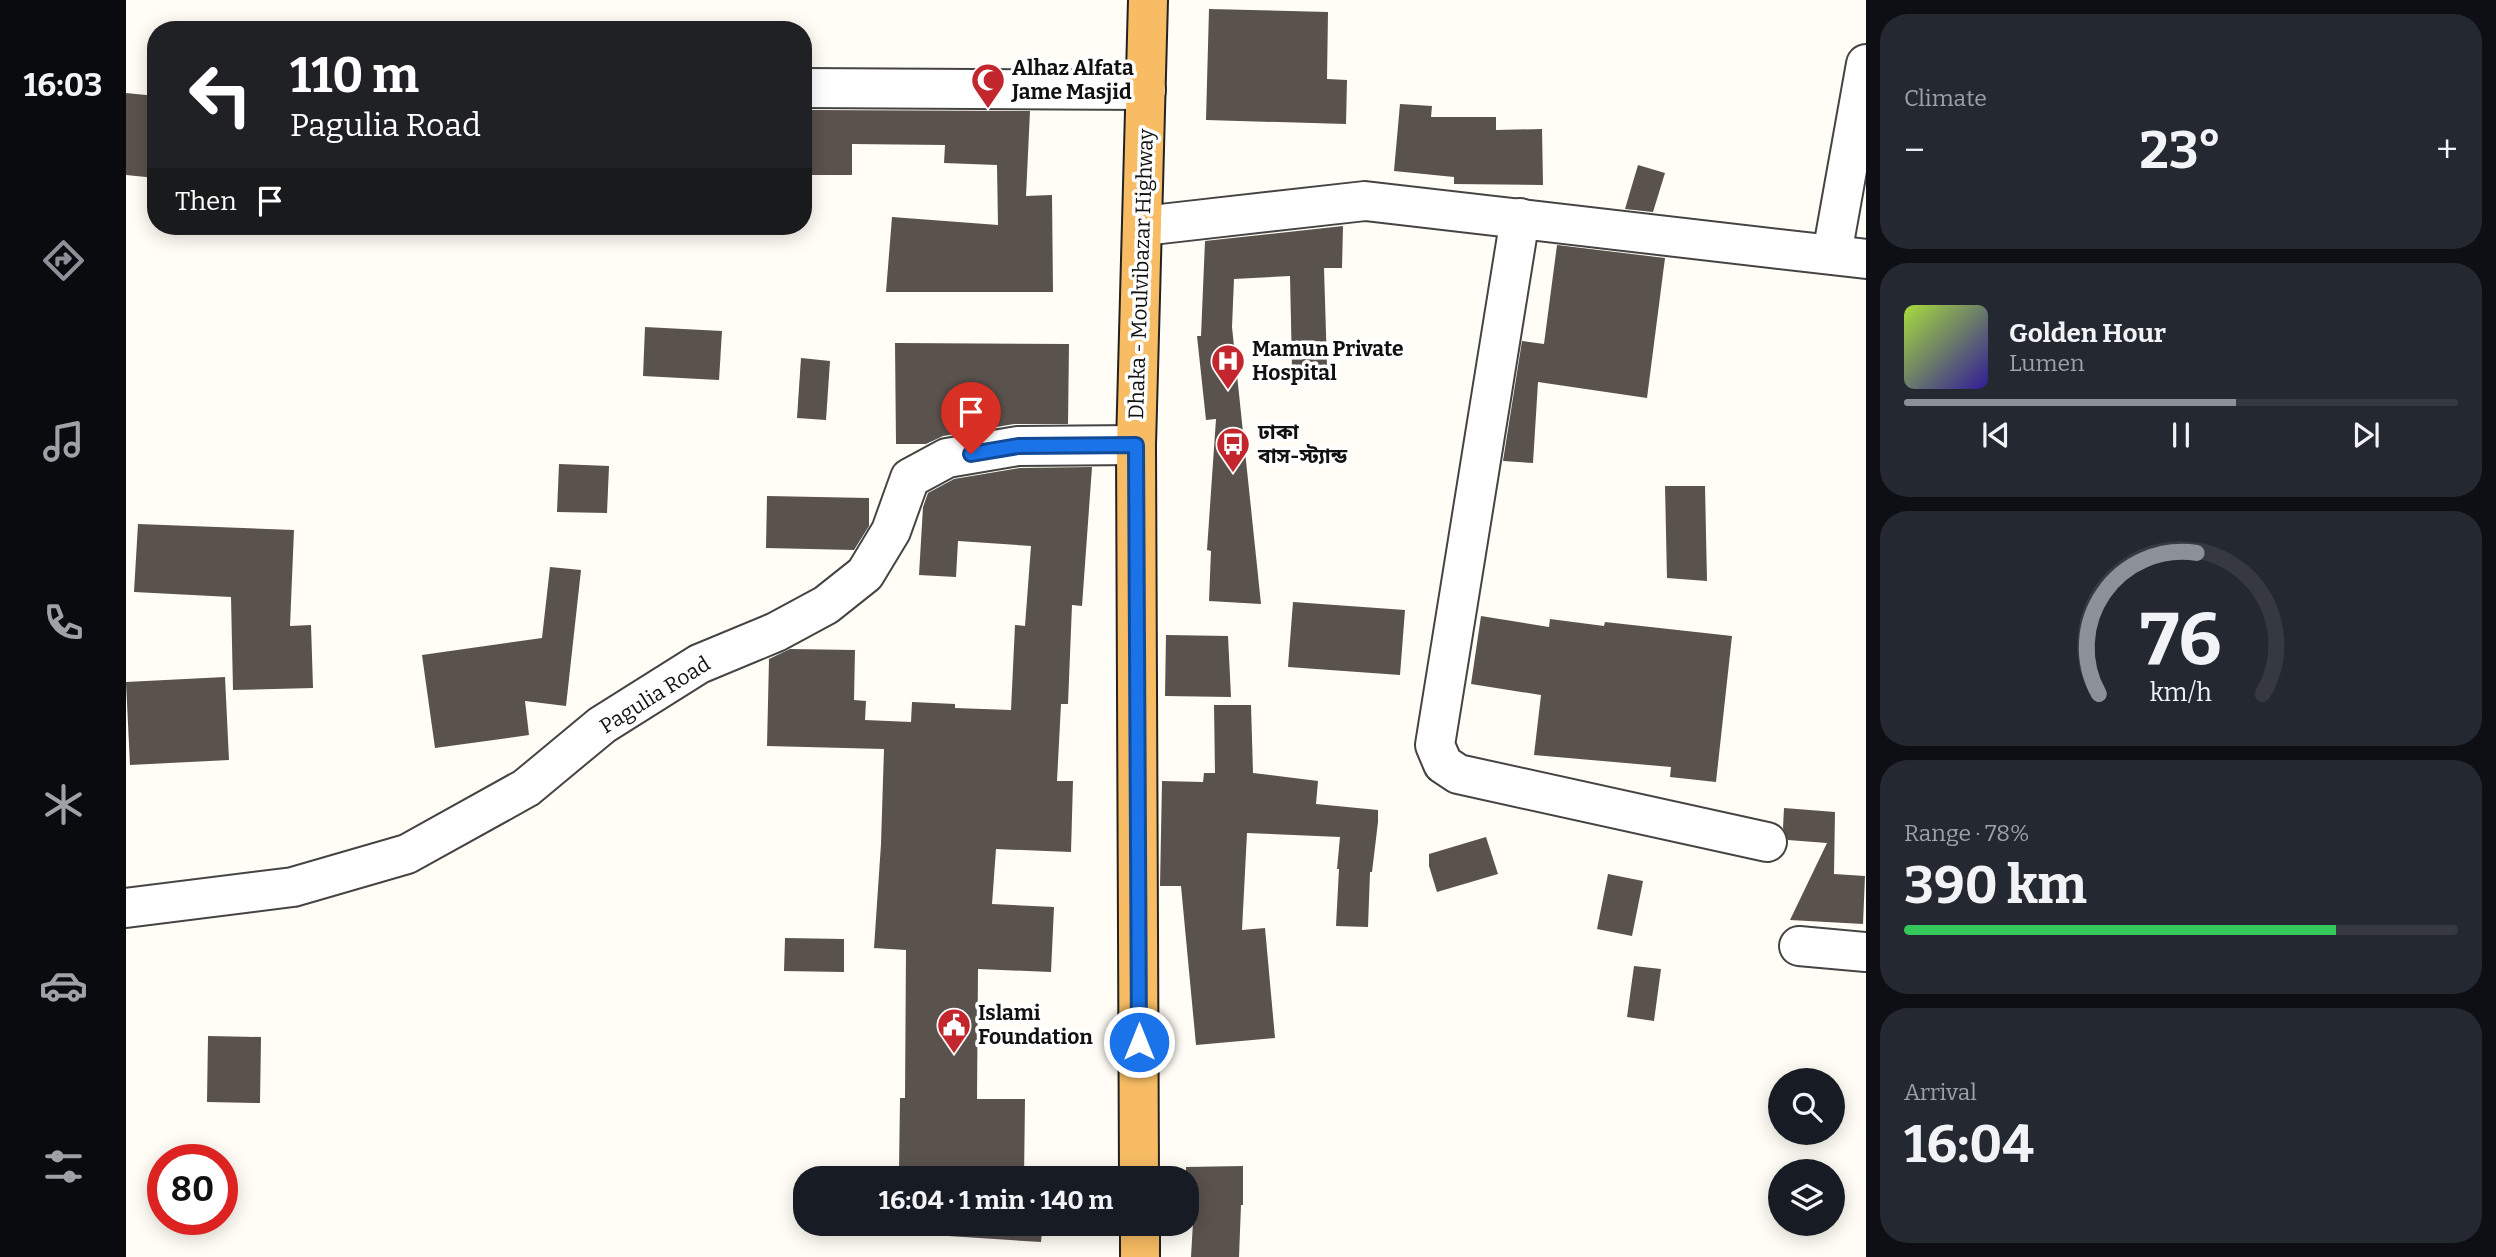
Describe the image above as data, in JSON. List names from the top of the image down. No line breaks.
{"streets":{"highway":["Dhaka - Moulvibazar Highway"],"street":["Pagulia Road"]},"crossings":[["Dhaka - Moulvibazar Highway","Pagulia Road"]],"places":{"mosque":["Alhaz Alfata Jame Masjid"],"hospital":["Mamun Private Hospital"],"bus stop":["ঢাকা বাস-স্ট্যান্ড"],"public building":["Islami Foundation"]},"page":{"tabs":"16:03","tile":["Climate",["Range · 78%","390 km"],["Arrival","16:04"]],"turn":["110 m","Pagulia Road"],"heat":["−","23°","+"],"then":"Then","song":["Golden Hour","Lumen"],"limit":"80","trip":"16:04 · 1 min · 140 m","gauge":["76","km/h"]}}
